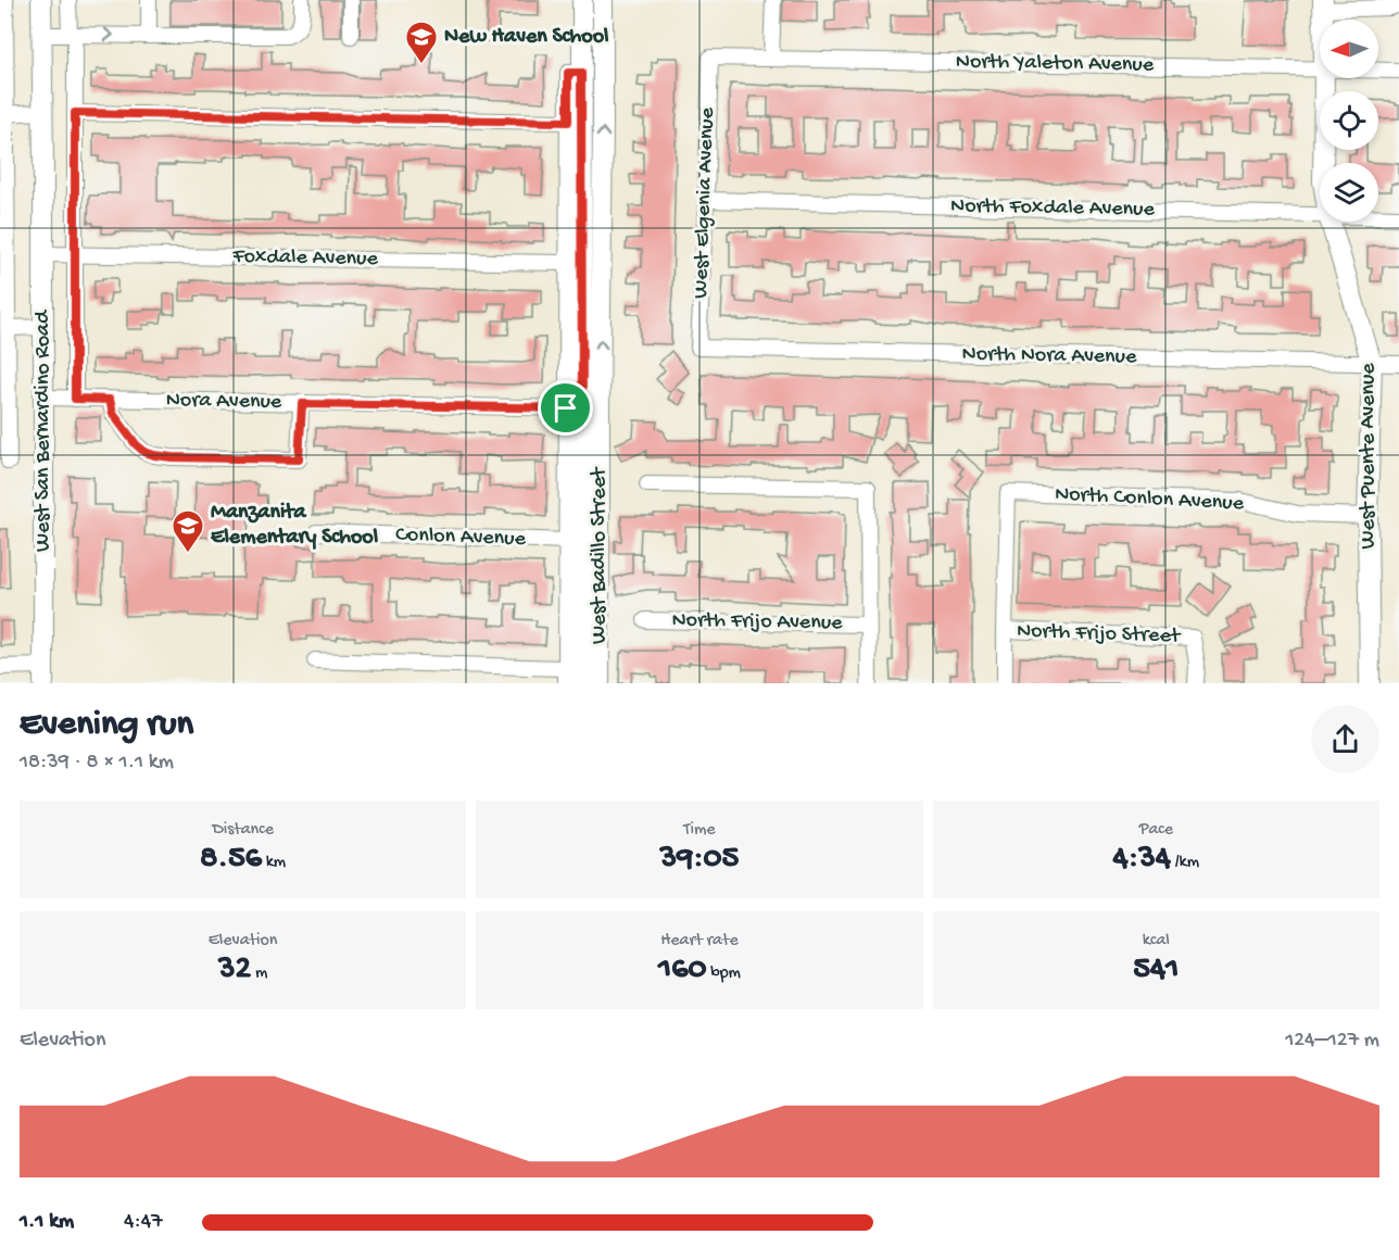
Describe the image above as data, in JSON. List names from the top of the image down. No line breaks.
{"streets":{"main road":["West San Bernardino Road","West Puente Avenue","West Badillo Street"],"street":["North Yaleton Avenue","West Elgenia Avenue","North Foxdale Avenue","Foxdale Avenue","North Nora Avenue","Nora Avenue","North Conlon Avenue","Conlon Avenue","North Frijo Avenue","North Frijo Street"]},"crossings":[["North Yaleton Avenue","West Elgenia Avenue"],["West Elgenia Avenue","North Foxdale Avenue"],["West Elgenia Avenue","North Nora Avenue"],["Foxdale Avenue","West San Bernardino Road"],["North Nora Avenue","West Puente Avenue"],["Nora Avenue","West San Bernardino Road"],["Nora Avenue","West Badillo Street"],["West Puente Avenue","North Conlon Avenue"],["North Conlon Avenue","North Frijo Street"]],"places":{"school or university":["New Haven School","Manzanita Elementary School"]},"north":"left","page":{"heading":["Evening run","18:39 · 8 × 1.1 km"],"stats":[["Distance","8.56 km"],["Time","39:05"],["Pace","4:34 /km"],["Elevation","32 m"],["Heart rate","160 bpm"],["kcal","541"]],"chart":["Elevation","124–127 m"],"list":[{"name":"1.1 km","note":"4:47"}]}}
